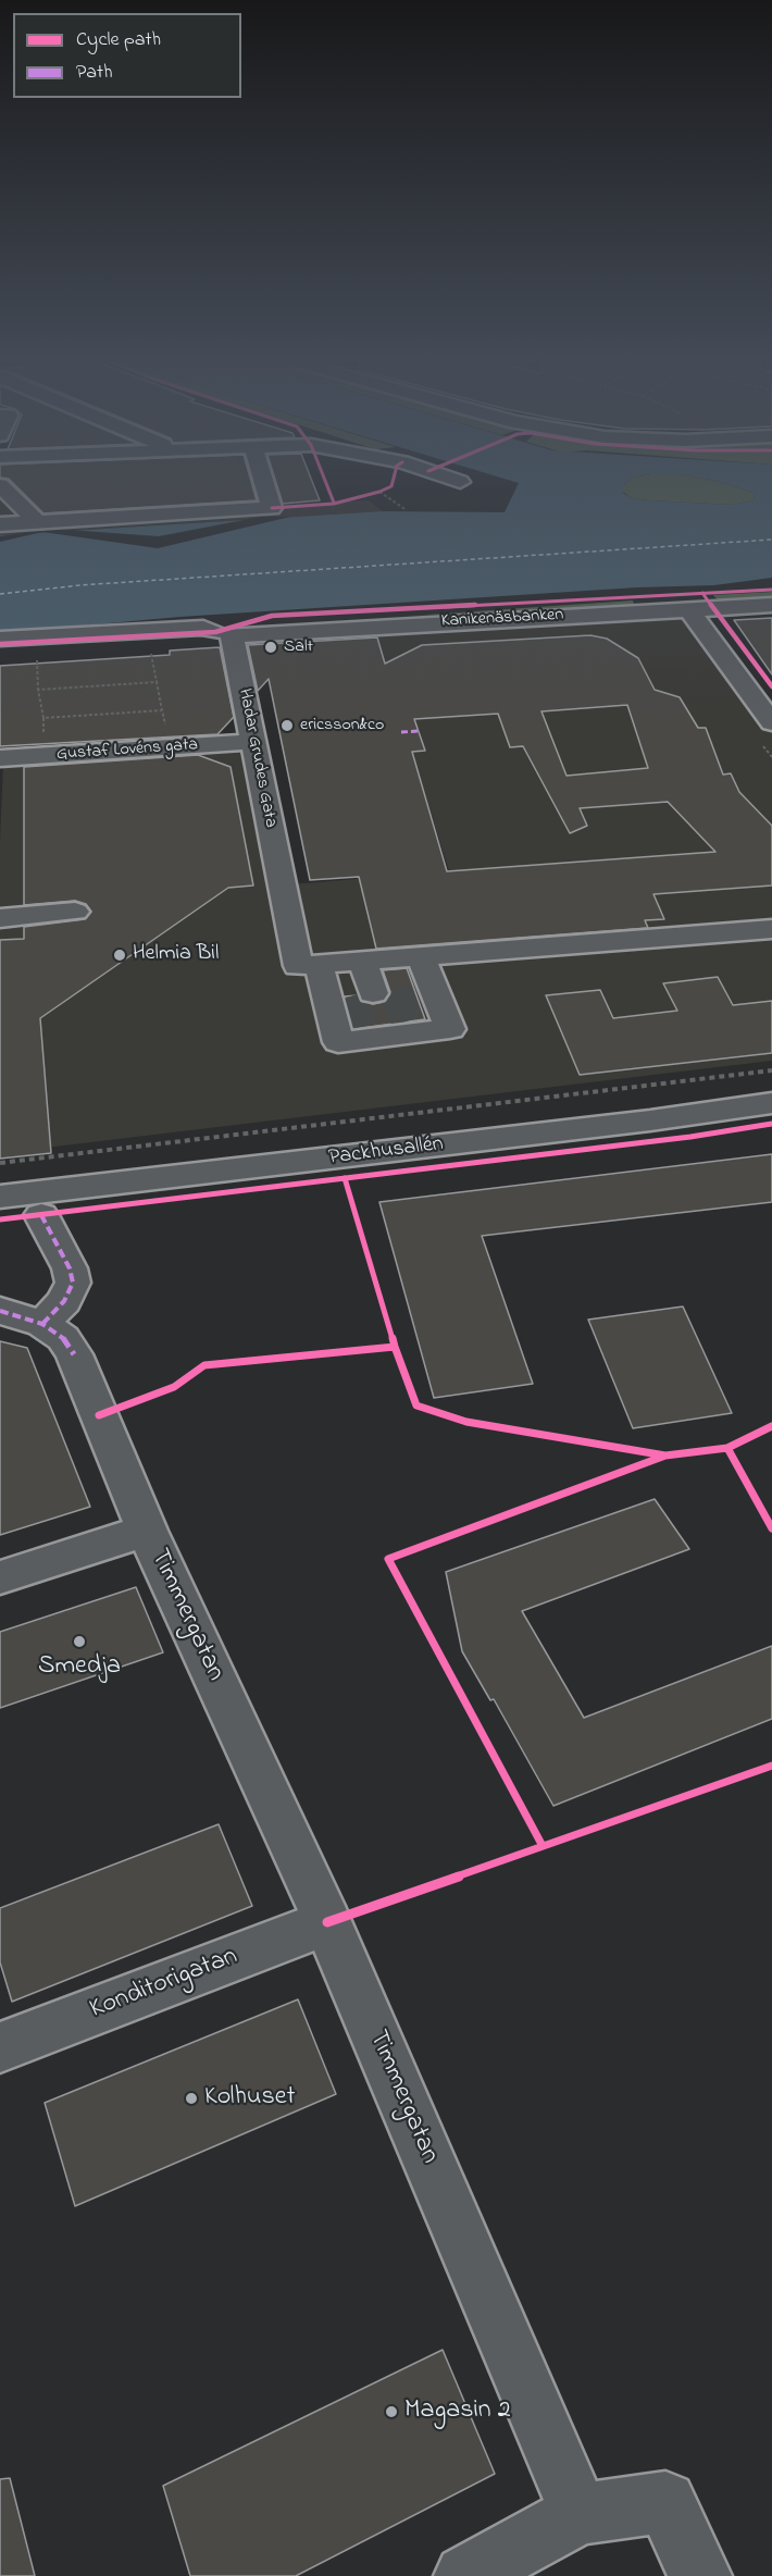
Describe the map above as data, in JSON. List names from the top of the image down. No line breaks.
{"streets":{"street":["Kanikenäsbanken","Gustaf Lovéns gata","Hadar Grudes Gata","Packhusallén","Timmergatan","Konditorigatan"]},"crossings":[["Kanikenäsbanken","Hadar Grudes Gata"],["Gustaf Lovéns gata","Hadar Grudes Gata"],["Timmergatan","Konditorigatan"]],"places":["Salt","ericsson&co","Helmia Bil","Smedja","Kolhuset","Magasin 2"],"legend":["Cycle path","Path"]}
